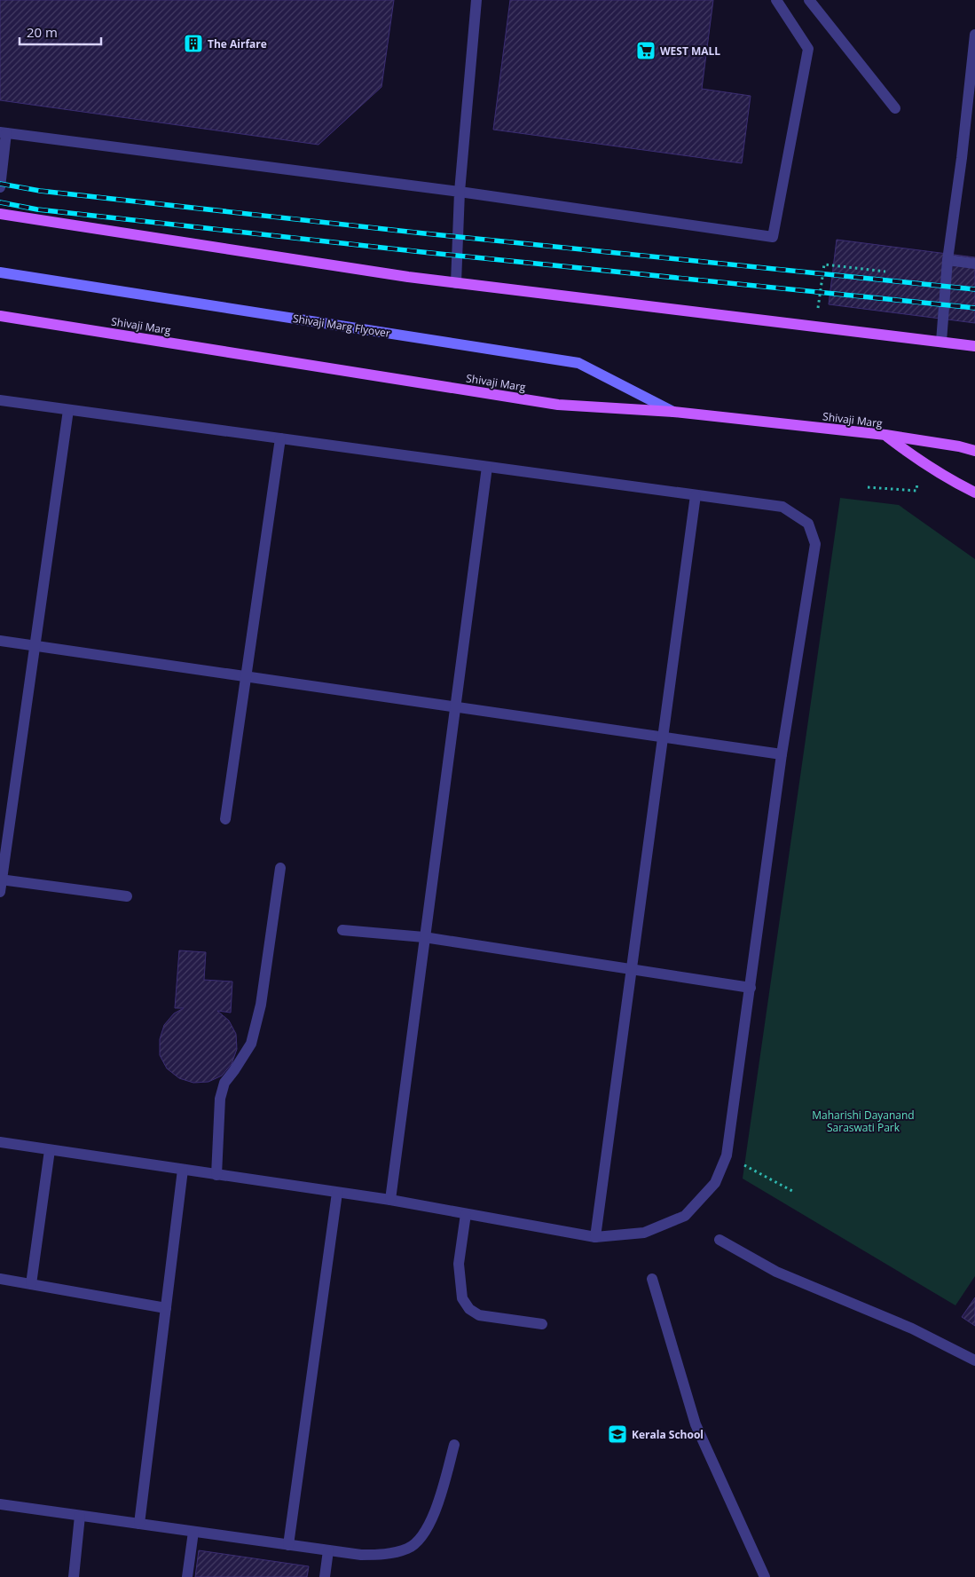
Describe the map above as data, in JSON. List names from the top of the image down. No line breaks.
{"streets":{"main road":["Shivaji Marg","Shivaji Marg Flyover"]},"crossings":[["Shivaji Marg","Shivaji Marg Flyover"]],"parks":["Maharishi Dayanand Saraswati Park"],"places":{"building":["The Airfare"],"supermarket":["WEST MALL"],"school or university":["Kerala School"]},"scale_bar":"20 m"}
